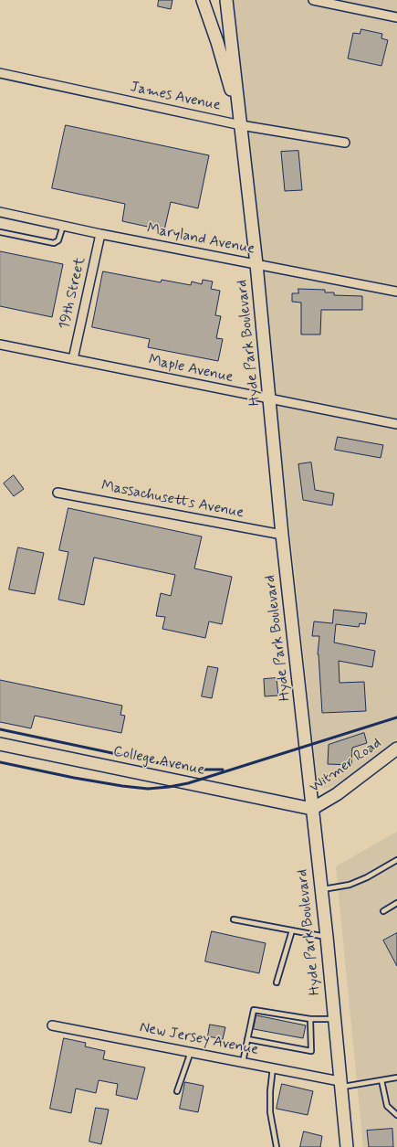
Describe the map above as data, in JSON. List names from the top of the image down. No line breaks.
{"streets":{"main road":["Hyde Park Boulevard","College Avenue","Witmer Road"],"street":["James Avenue","Maryland Avenue","19th Street","Maple Avenue","Massachusetts Avenue","New Jersey Avenue"]},"crossings":[["James Avenue","Hyde Park Boulevard"],["Maryland Avenue","19th Street"],["Maryland Avenue","Hyde Park Boulevard"],["19th Street","Maple Avenue"],["Hyde Park Boulevard","Maple Avenue"],["Hyde Park Boulevard","Massachusetts Avenue"],["Hyde Park Boulevard","College Avenue"],["Hyde Park Boulevard","Witmer Road"],["Hyde Park Boulevard","New Jersey Avenue"],["College Avenue","Witmer Road"]]}
